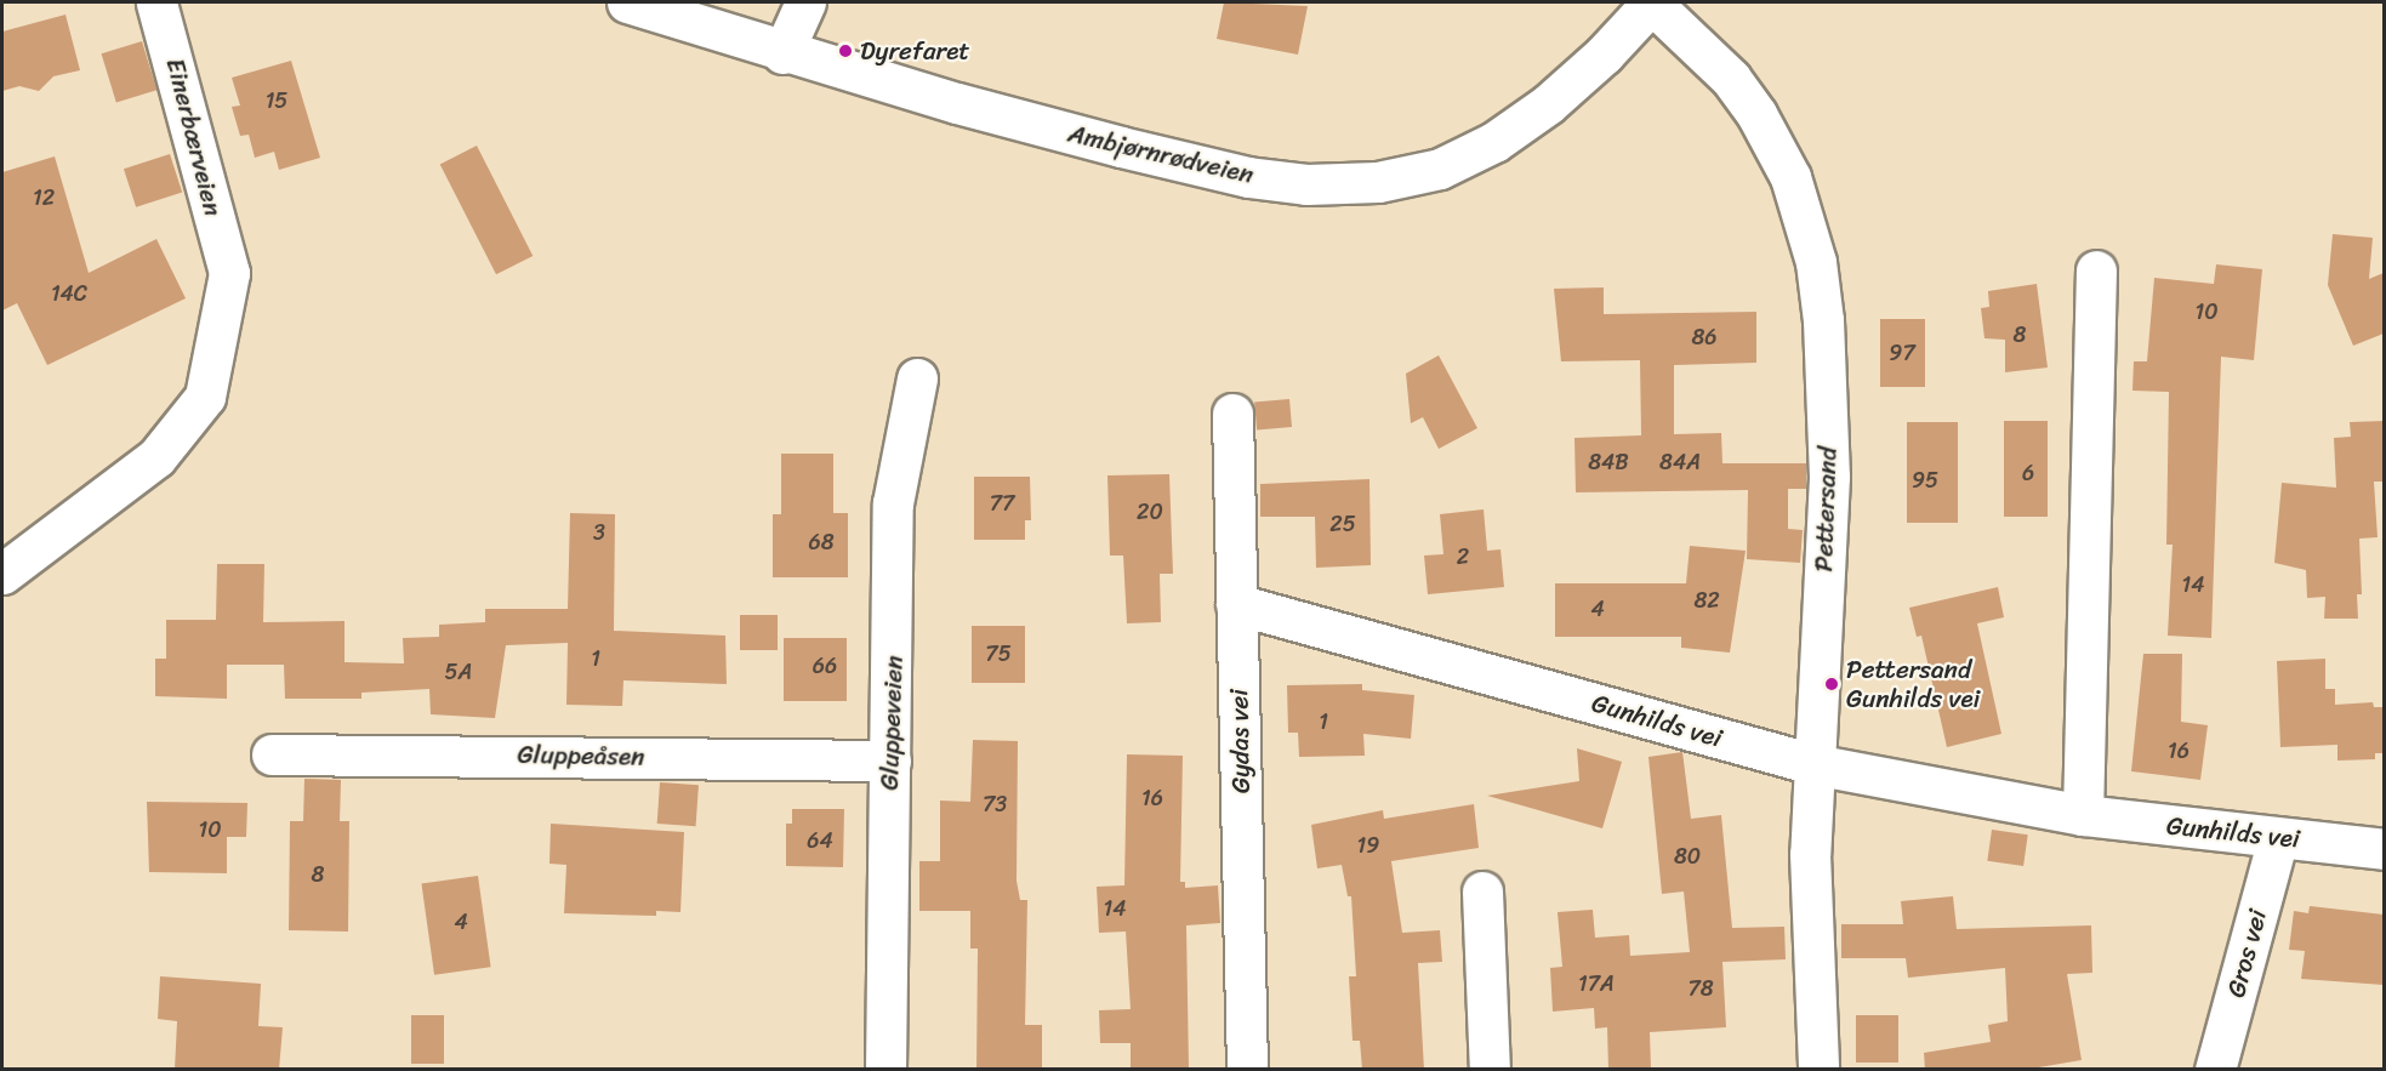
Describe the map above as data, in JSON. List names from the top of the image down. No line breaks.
{"streets":{"street":["Einerbærveien","Ambjørnrødveien","Pettersand","Gunhilds vei","Gluppeveien","Gydas vei","Gluppeåsen","Gros vei"]},"crossings":[["Ambjørnrødveien","Pettersand"],["Pettersand","Gunhilds vei"],["Gunhilds vei","Gydas vei"],["Gunhilds vei","Gros vei"],["Gluppeveien","Gluppeåsen"]],"places":["Dyrefaret","Pettersand Gunhilds vei"],"house_numbers":["15","12","14C","10","8","86","97","84B","84A","6","95","77","20","25","3","68","2","14","82","4","75","1","66","5A","1","16","16","73","10","64","19","80","8","14","4","17A","78"]}
